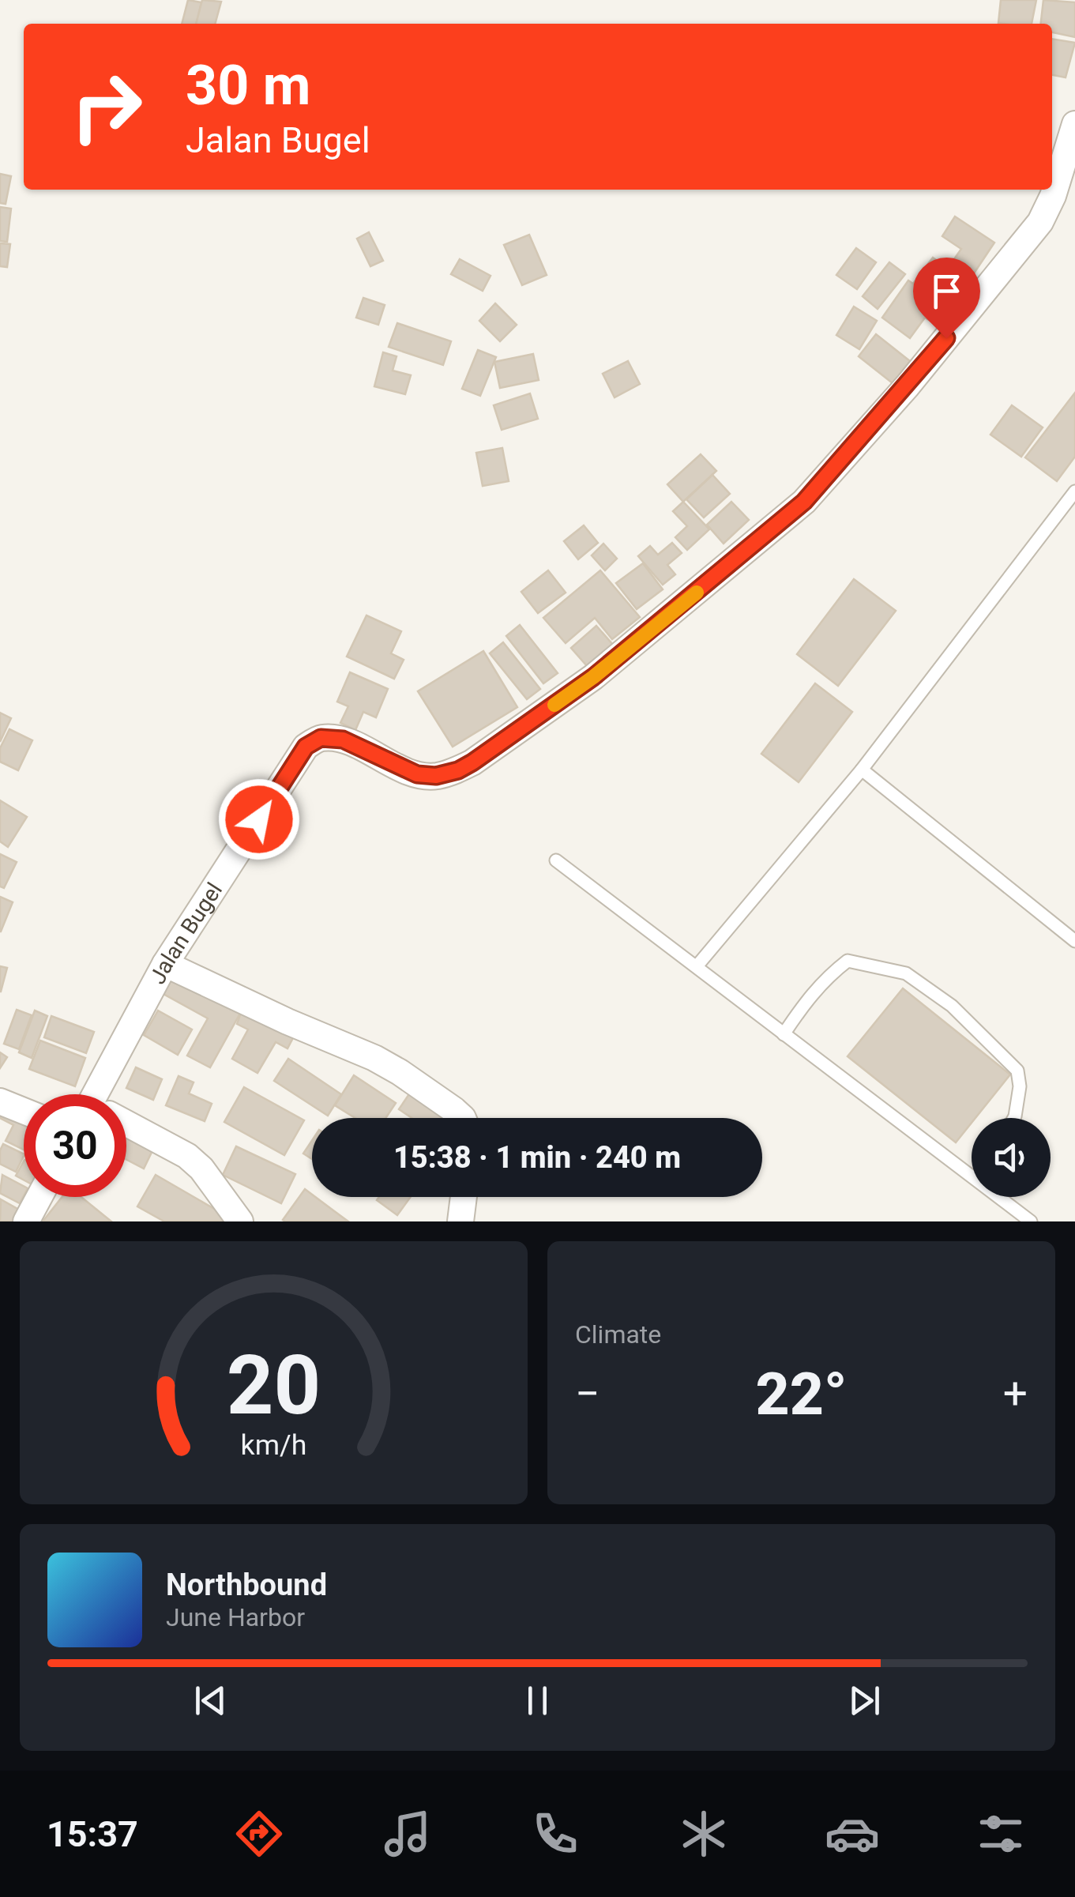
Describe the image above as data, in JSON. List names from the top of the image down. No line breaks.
{"streets":{"street":["Jalan Bugel"]},"page":{"turn":["30 m","Jalan Bugel"],"limit":"30","trip":"15:38 · 1 min · 240 m","tile":"Climate","heat":["−","22°","+"],"song":["Northbound","June Harbor"],"tabs":"15:37","gauge":["20","km/h"]}}
